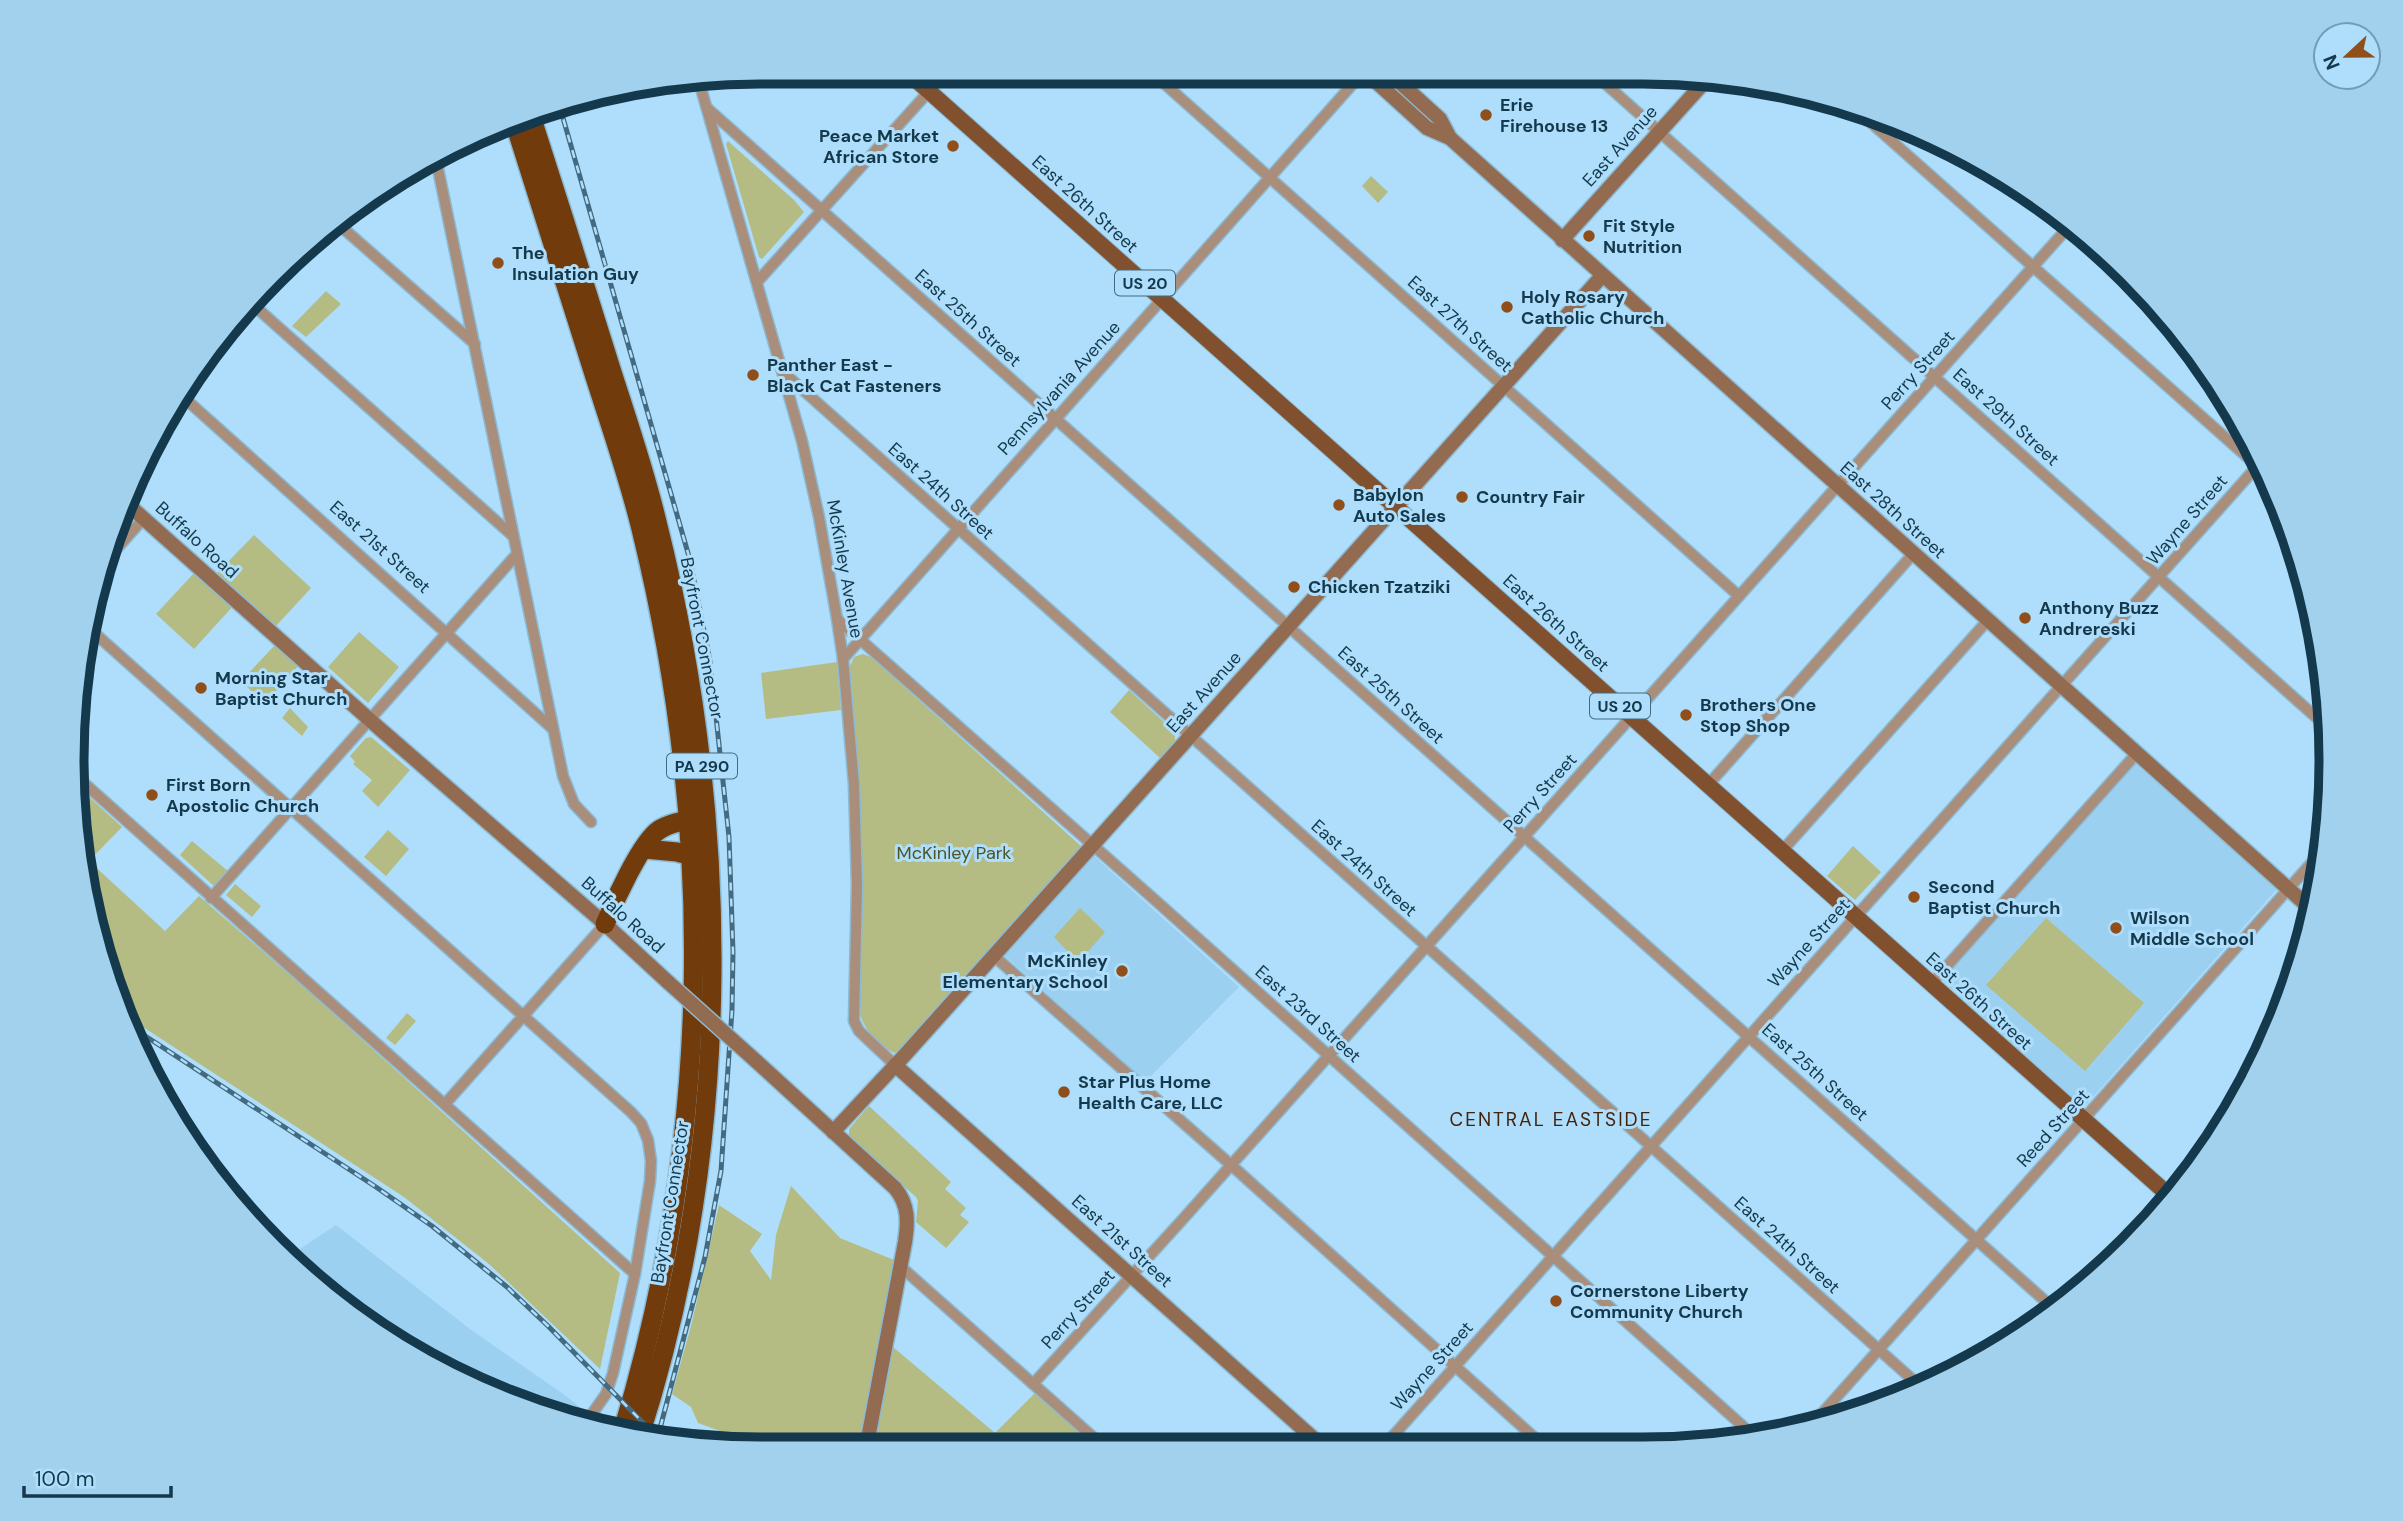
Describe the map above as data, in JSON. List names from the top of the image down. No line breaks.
{"streets":{"highway":["Bayfront Connector","PA 290"],"main road":["East 26th Street","US 20"],"street":["East Avenue","East 25th Street","East 27th Street","Perry Street","Pennsylvania Avenue","East 29th Street","East 24th Street","East 28th Street","Wayne Street","Buffalo Road","East 21st Street","McKinley Avenue","East 23rd Street","Reed Street"]},"crossings":[["East Avenue","East 26th Street"],["East Avenue","East 25th Street"],["East Avenue","East 27th Street"],["East Avenue","East 29th Street"],["East Avenue","East 24th Street"],["East Avenue","East 28th Street"],["East Avenue","Buffalo Road"],["East Avenue","East 21st Street"],["East Avenue","McKinley Avenue"],["East Avenue","East 23rd Street"],["East 26th Street","Perry Street"],["East 26th Street","Pennsylvania Avenue"],["East 26th Street","Wayne Street"],["East 26th Street","Reed Street"],["East 25th Street","Perry Street"],["East 25th Street","Pennsylvania Avenue"],["East 25th Street","Wayne Street"],["East 25th Street","McKinley Avenue"],["East 25th Street","Reed Street"],["East 27th Street","Perry Street"],["East 27th Street","Pennsylvania Avenue"],["Perry Street","East 29th Street"],["Perry Street","East 24th Street"],["Perry Street","East 28th Street"],["Perry Street","East 21st Street"],["Perry Street","East 23rd Street"],["Pennsylvania Avenue","East 24th Street"],["Pennsylvania Avenue","McKinley Avenue"],["Pennsylvania Avenue","East 23rd Street"],["East 29th Street","Wayne Street"],["East 24th Street","Wayne Street"],["East 24th Street","McKinley Avenue"],["East 24th Street","Reed Street"],["East 28th Street","Wayne Street"],["East 28th Street","Reed Street"],["Wayne Street","East 23rd Street"],["East 21st Street","McKinley Avenue"],["McKinley Avenue","East 23rd Street"]],"districts":["CENTRAL EASTSIDE"],"parks":["McKinley Park"],"places":["Erie Firehouse 13","Peace Market African Store","Fit Style Nutrition","The Insulation Guy","Holy Rosary Catholic Church","Panther East - Black Cat Fasteners","Country Fair","Babylon Auto Sales","Chicken Tzatziki","Anthony Buzz Andrereski","Morning Star Baptist Church","Brothers One Stop Shop","First Born Apostolic Church","Second Baptist Church","Wilson Middle School","McKinley Elementary School","Star Plus Home Health Care, LLC","Cornerstone Liberty Community Church"],"scale_bar":"100 m","north":"left"}
